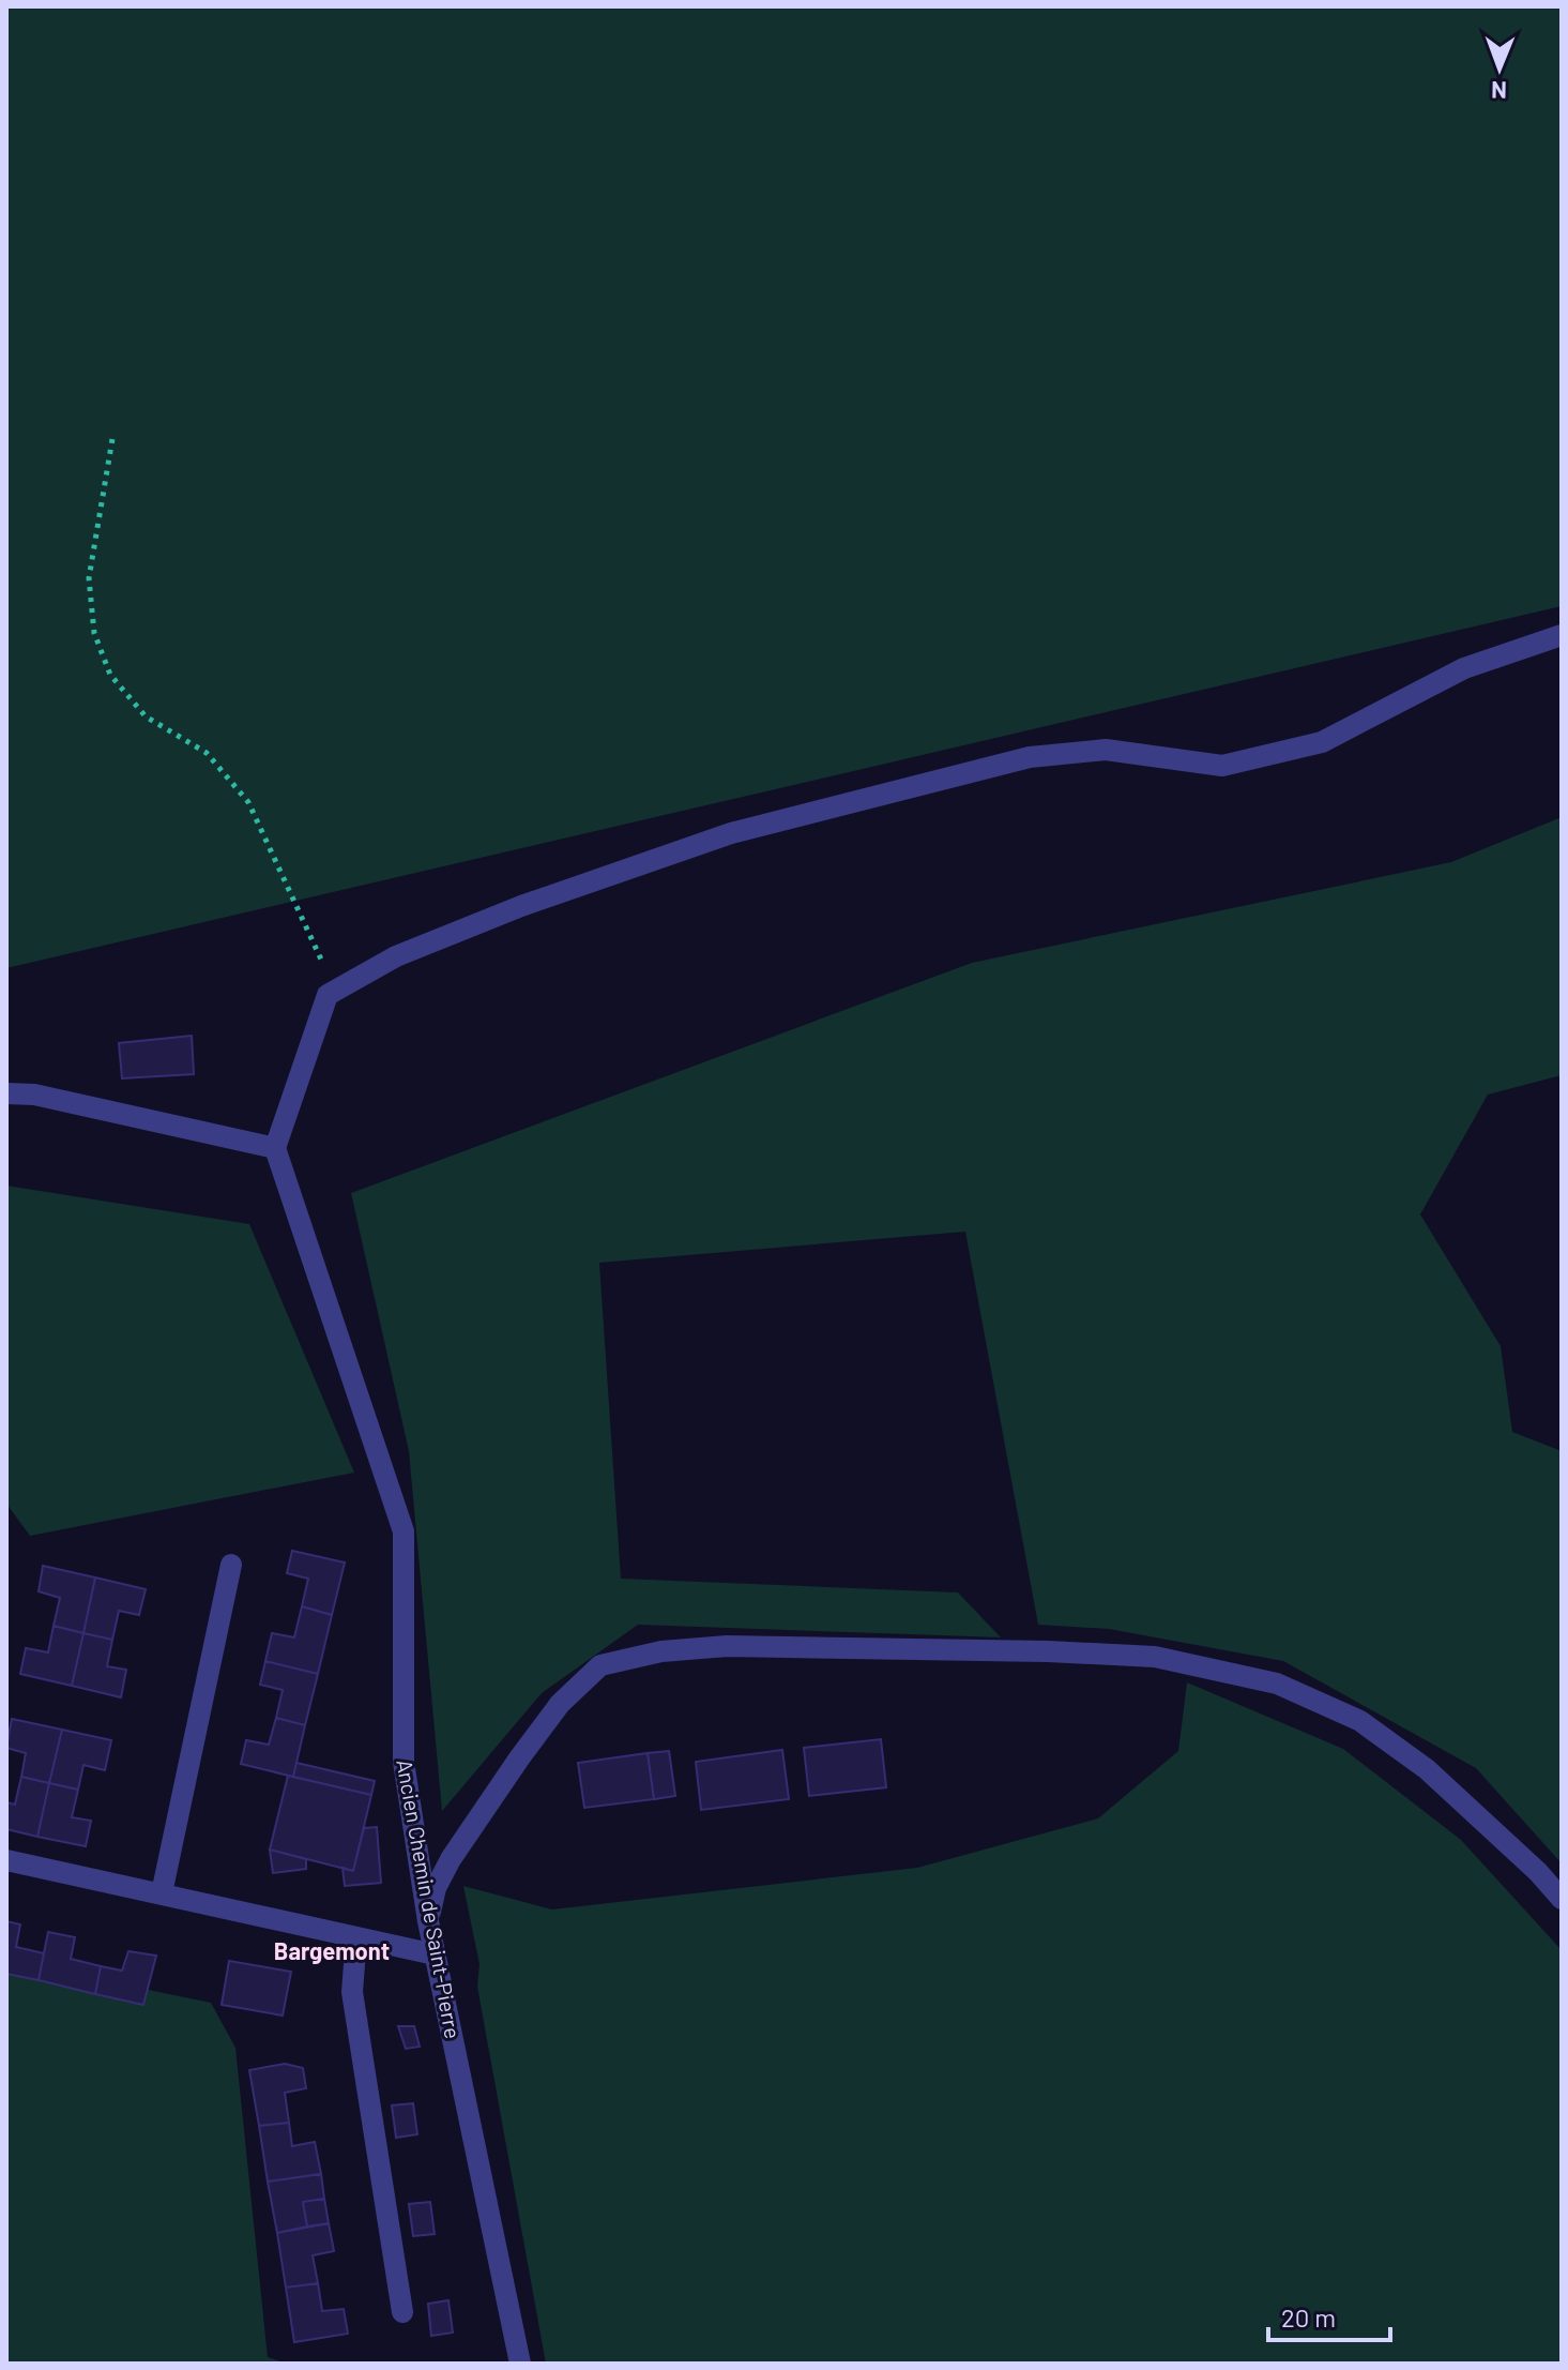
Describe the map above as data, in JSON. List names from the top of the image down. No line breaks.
{"streets":{"street":["Ancien Chemin de Saint-Pierre"]},"districts":["Bargemont"],"scale_bar":"20 m","north":"bottom"}
